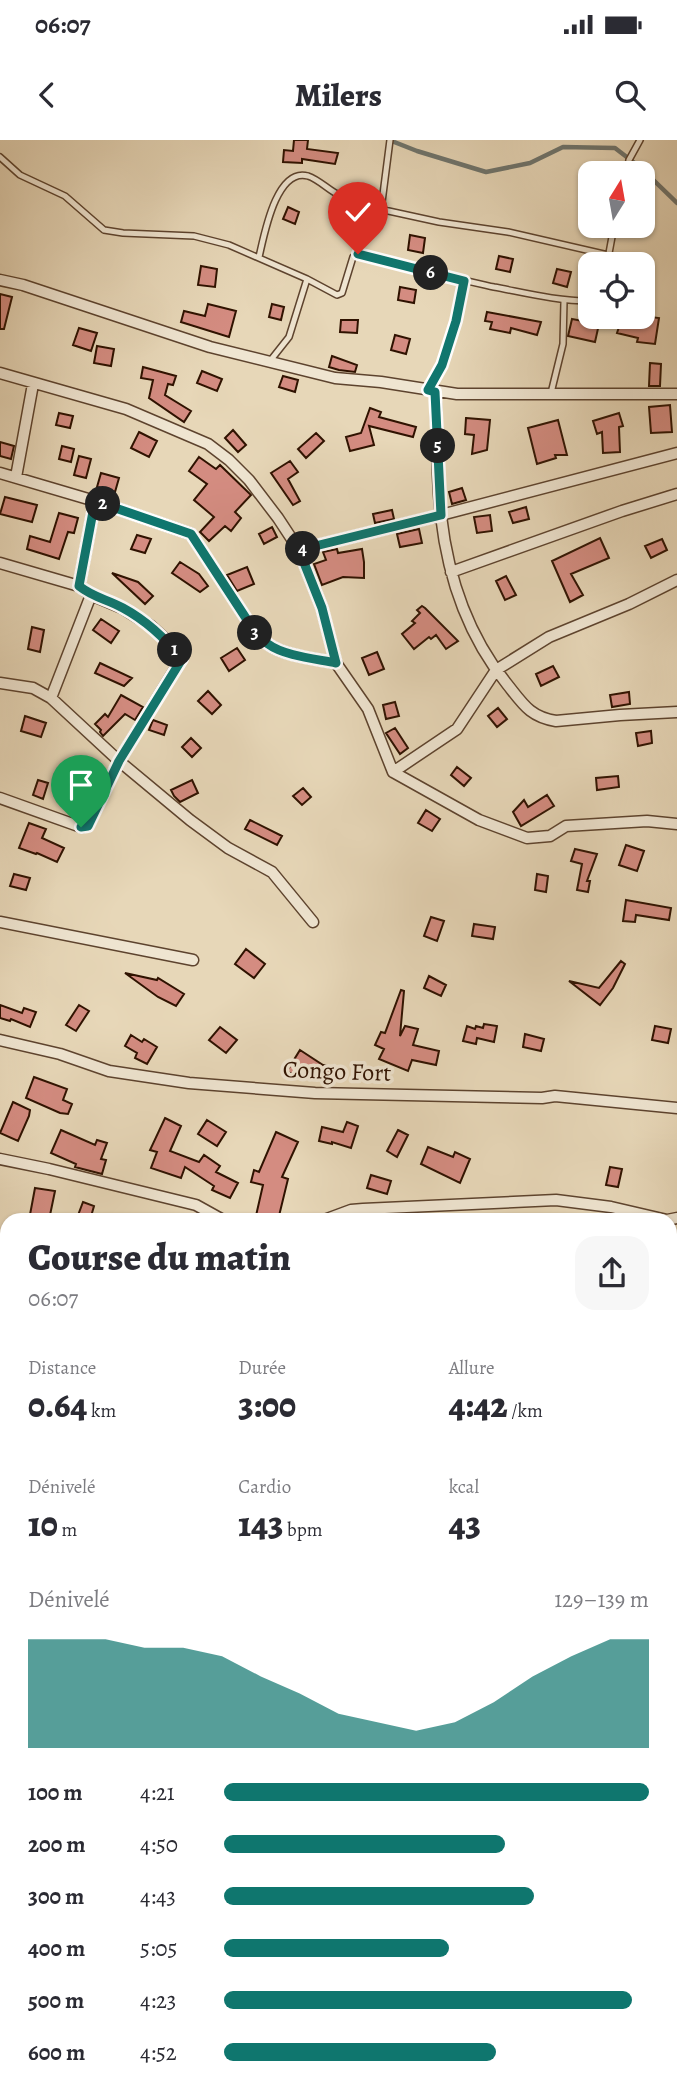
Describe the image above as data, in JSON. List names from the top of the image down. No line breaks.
{"streets":{"street":["Congo Fort"]},"north":"top","page":{"status":"06:07","header":"Milers","pins":["6","5","2","4","3","1"],"heading":["Course du matin","06:07"],"stats":[["Distance","0.64 km"],["Durée","3:00"],["Allure","4:42 /km"],["Dénivelé","10 m"],["Cardio","143 bpm"],["kcal","43"]],"chart":["Dénivelé","129–139 m"],"list":[{"name":"100 m","note":"4:21"},{"name":"200 m","note":"4:50"},{"name":"300 m","note":"4:43"},{"name":"400 m","note":"5:05"},{"name":"500 m","note":"4:23"},{"name":"600 m","note":"4:52"}]}}
